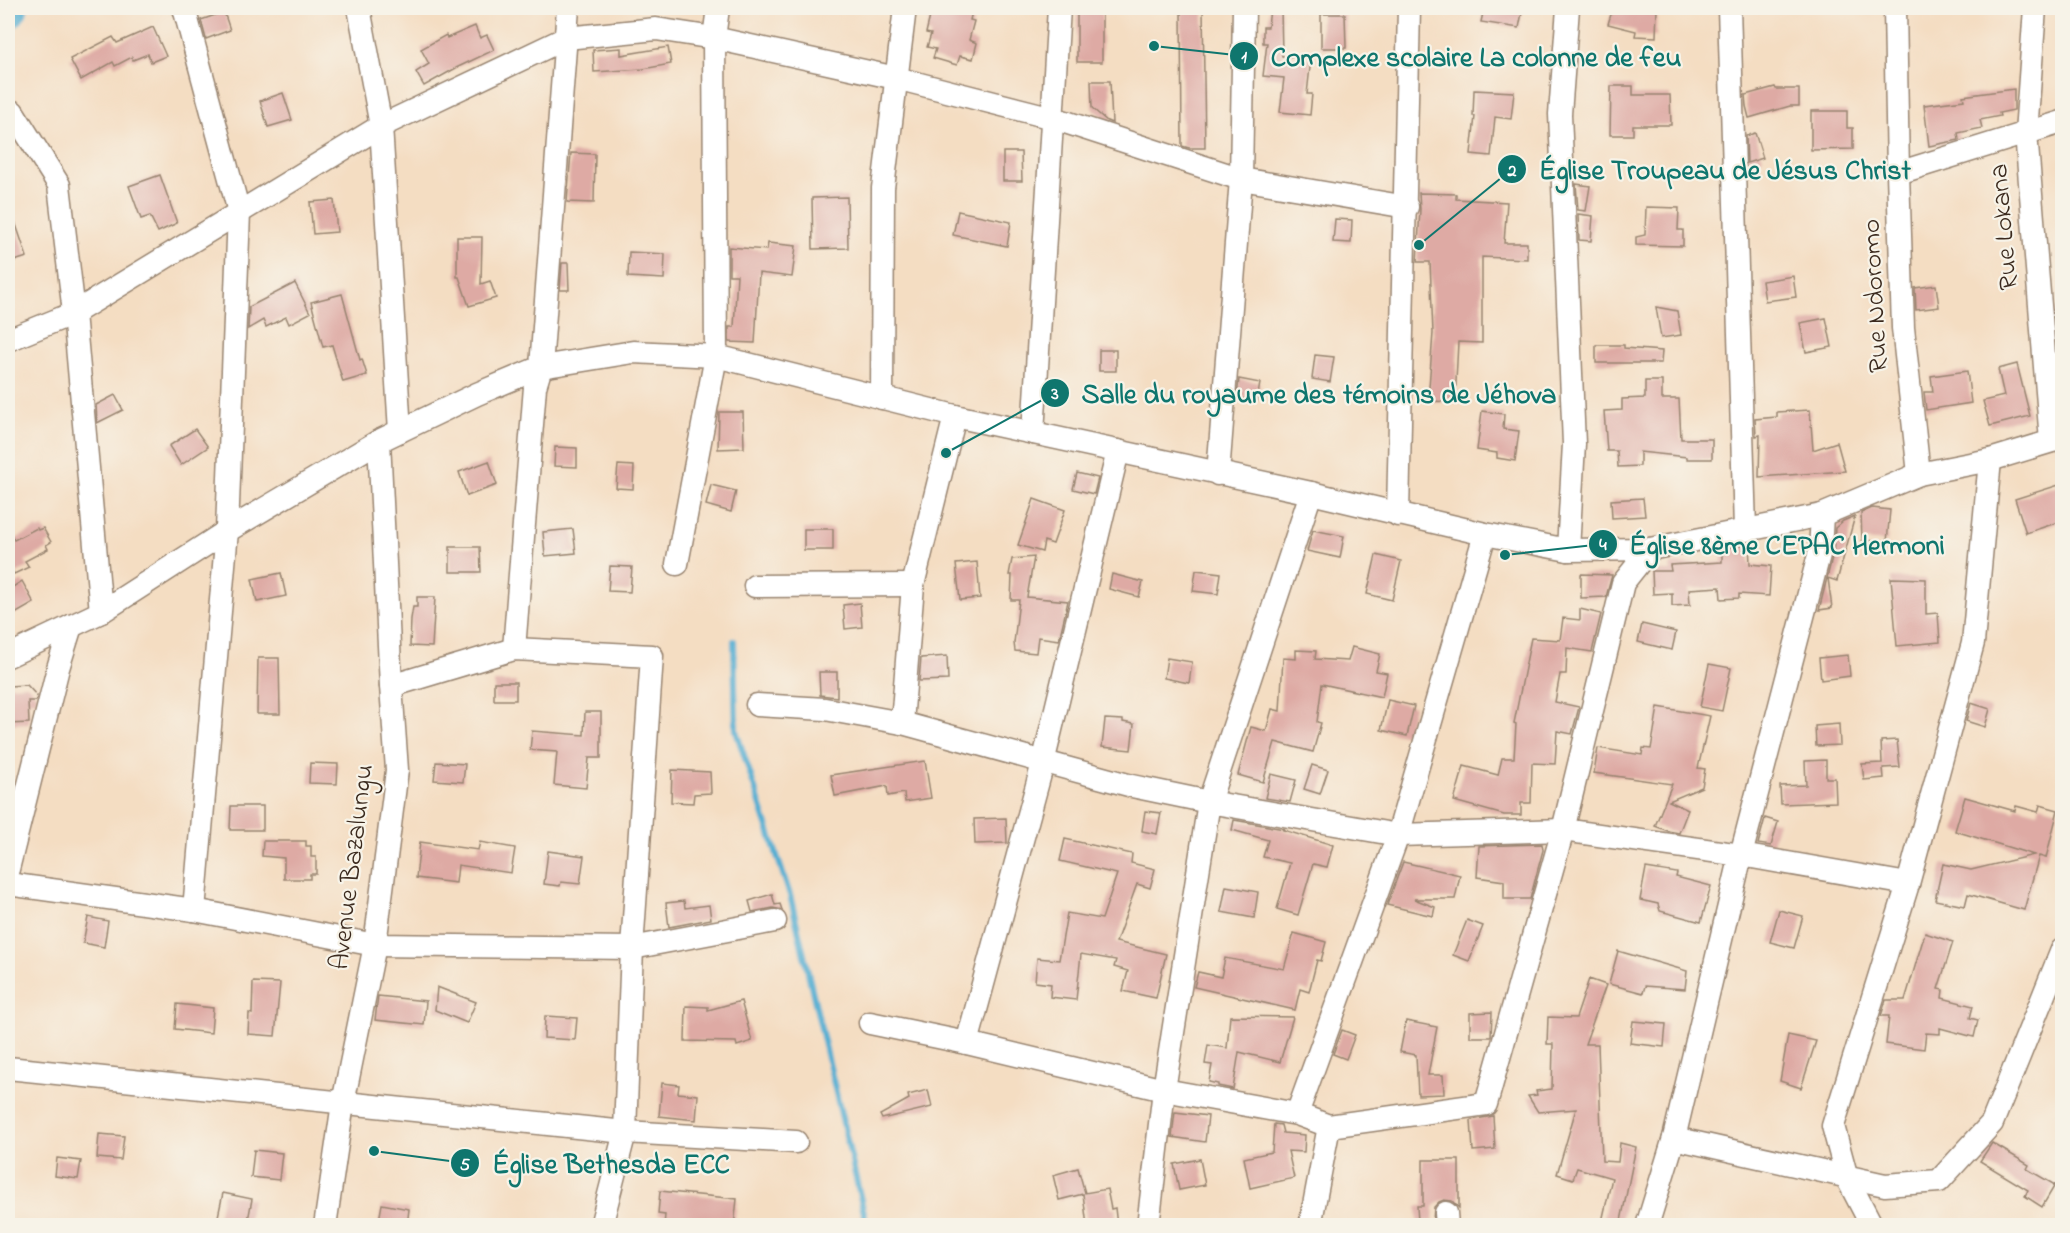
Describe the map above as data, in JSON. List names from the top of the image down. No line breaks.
{"streets":{"street":["Rue Lokana","Rue Ndoromo","Avenue Bazalungu"]},"places":["Complexe scolaire La colonne de feu","Église Troupeau de Jésus Christ","Salle du royaume des témoins de Jéhova","Église 8ème CEPAC Hermoni","Église Bethesda ECC"]}
